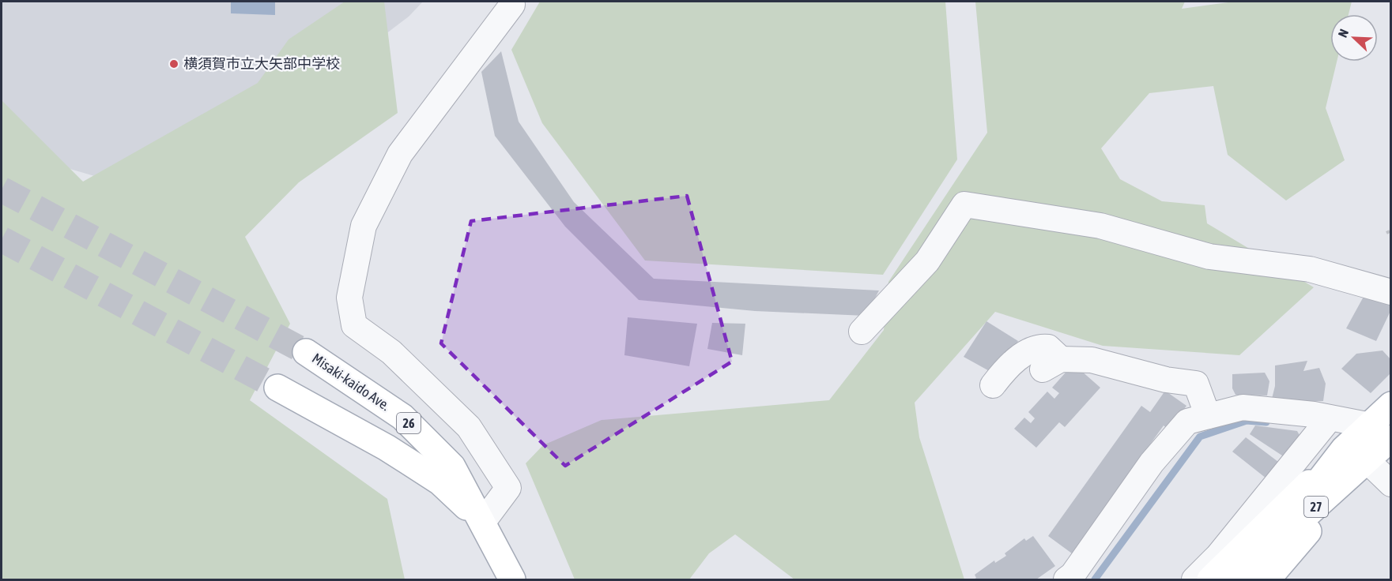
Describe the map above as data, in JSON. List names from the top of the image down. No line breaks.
{"streets":{"main road":["Misaki-kaido Ave.","26","27"]},"places":["横須賀市立大矢部中学校"],"north":"top left"}
